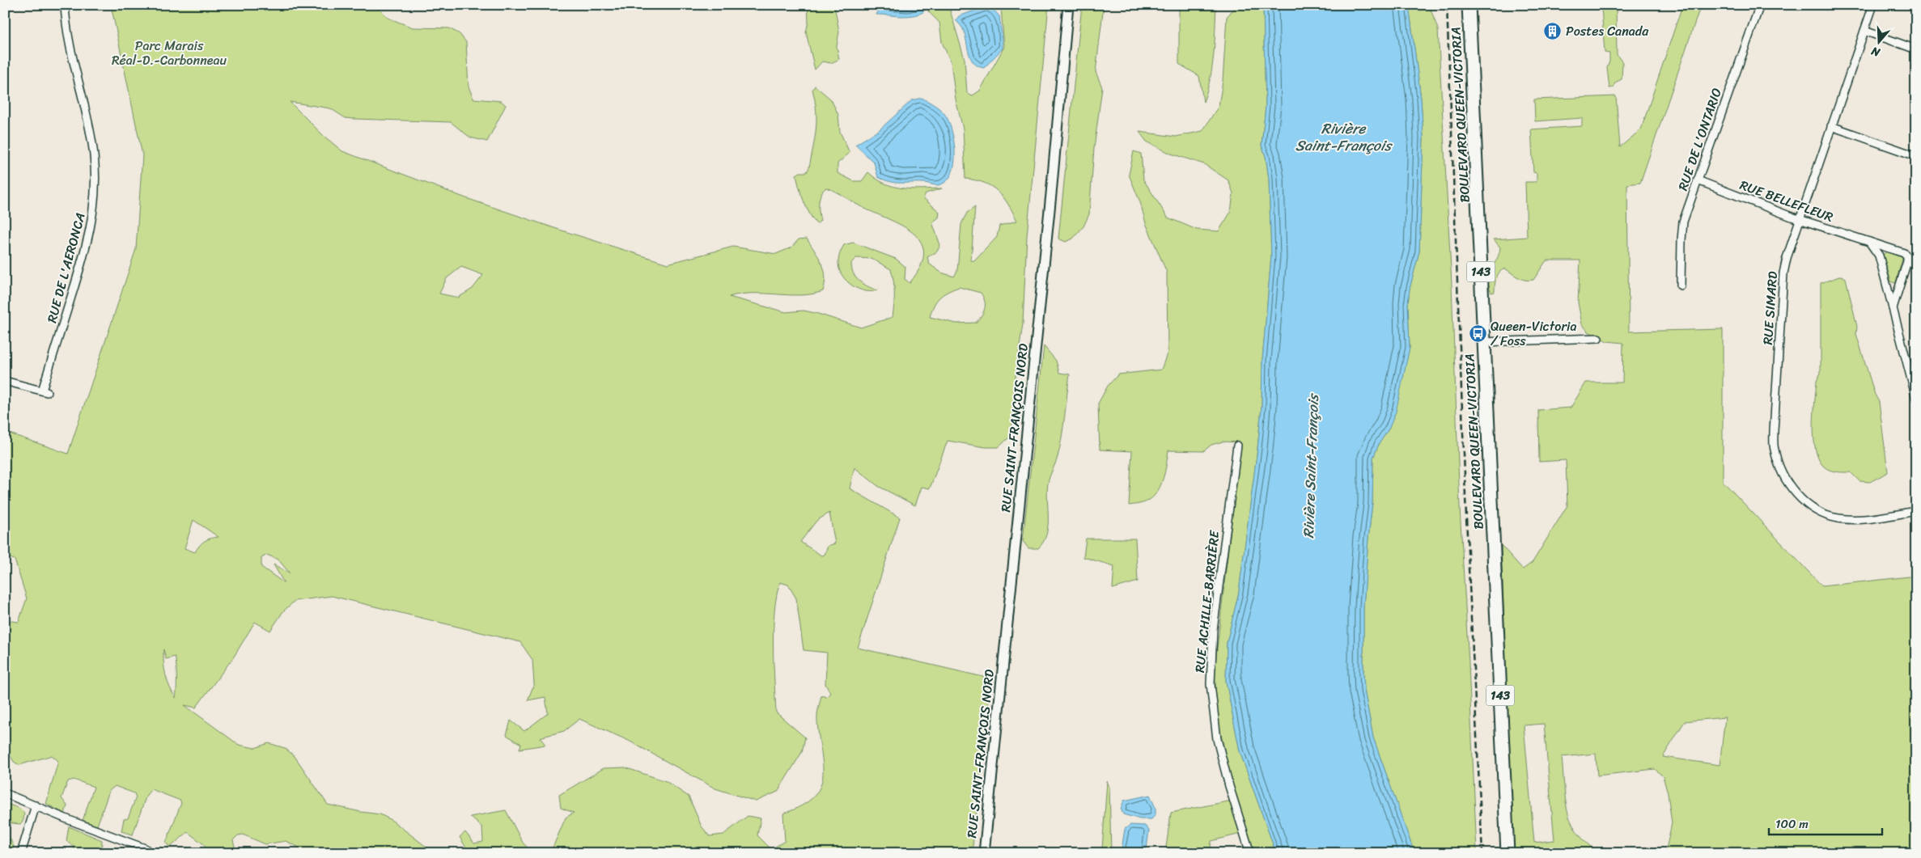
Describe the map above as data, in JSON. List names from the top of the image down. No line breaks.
{"streets":{"main road":["BOULEVARD QUEEN-VICTORIA","143"],"street":["RUE DE L'ONTARIO","RUE BELLEFLEUR","RUE DE L'AERONCA","RUE SIMARD","RUE SAINT-FRANÇOIS NORD","RUE ACHILLE-BARRIÈRE"]},"crossings":[["RUE DE L'ONTARIO","RUE BELLEFLEUR"],["RUE BELLEFLEUR","RUE SIMARD"]],"water":["Rivière Saint-François"],"parks":["Parc Marais Réal-D.-Carbonneau"],"places":{"building":["Postes Canada"],"bus stop":["Queen-Victoria / Foss"]},"scale_bar":"100 m","north":"bottom"}
